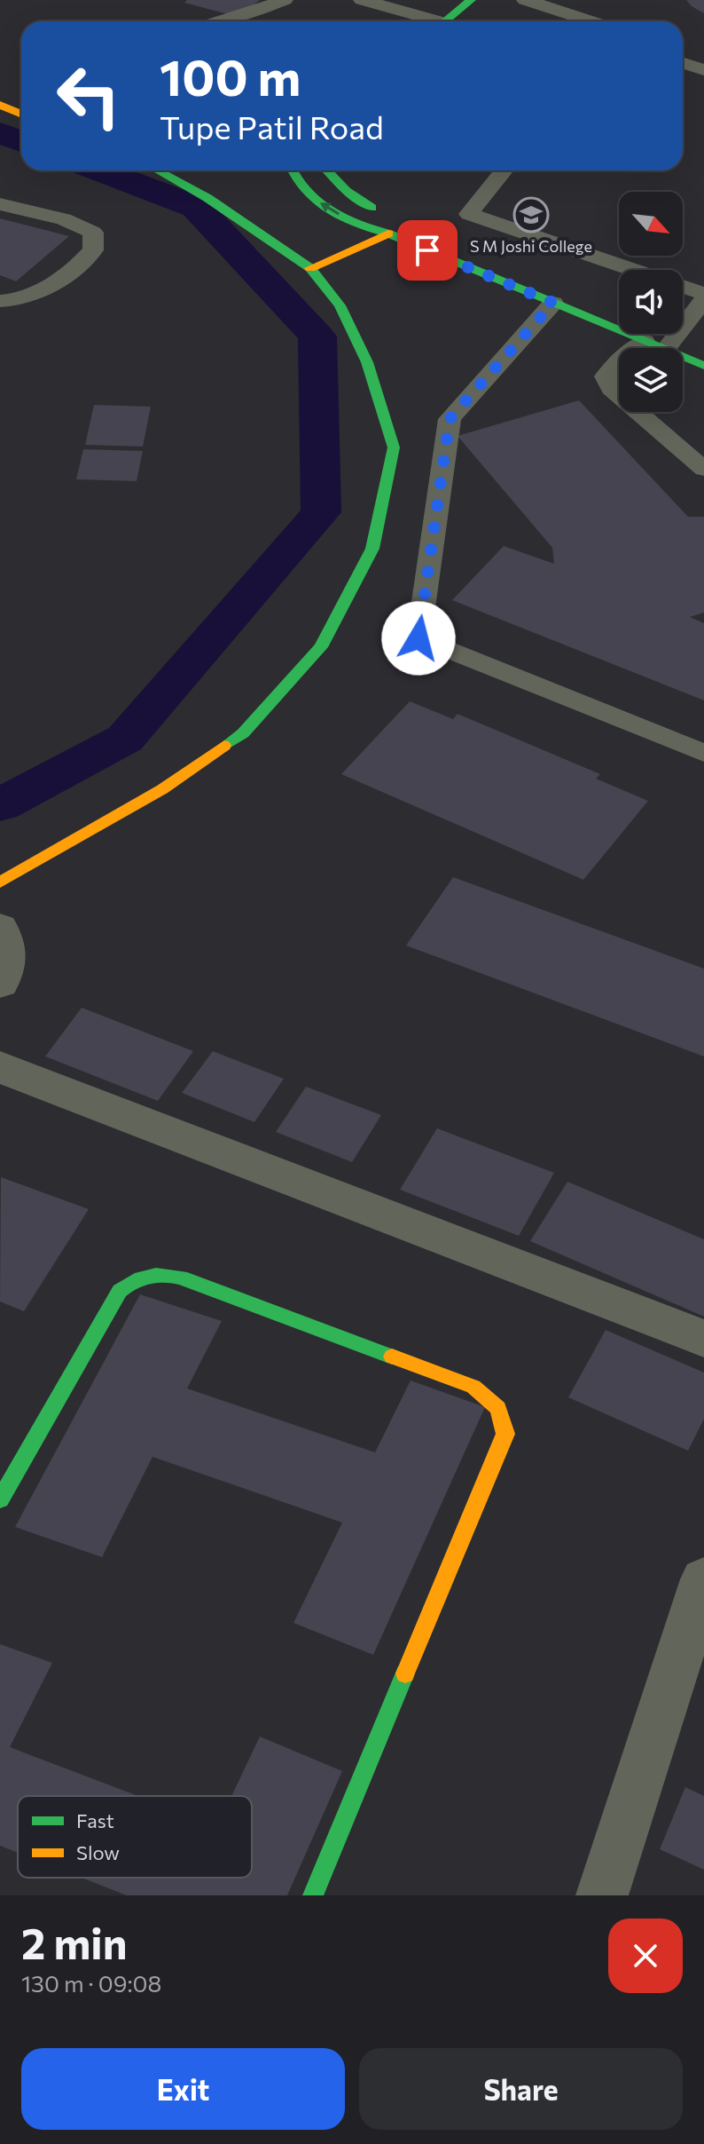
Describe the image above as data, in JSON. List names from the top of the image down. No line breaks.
{"places":{"school or university":["S M Joshi College"]},"legend":["Fast","Slow"],"north":"bottom right","page":{"turn":["100 m","Tupe Patil Road"],"heading":["2 min","130 m · 09:08"],"buttons":["Exit","Share"]}}
